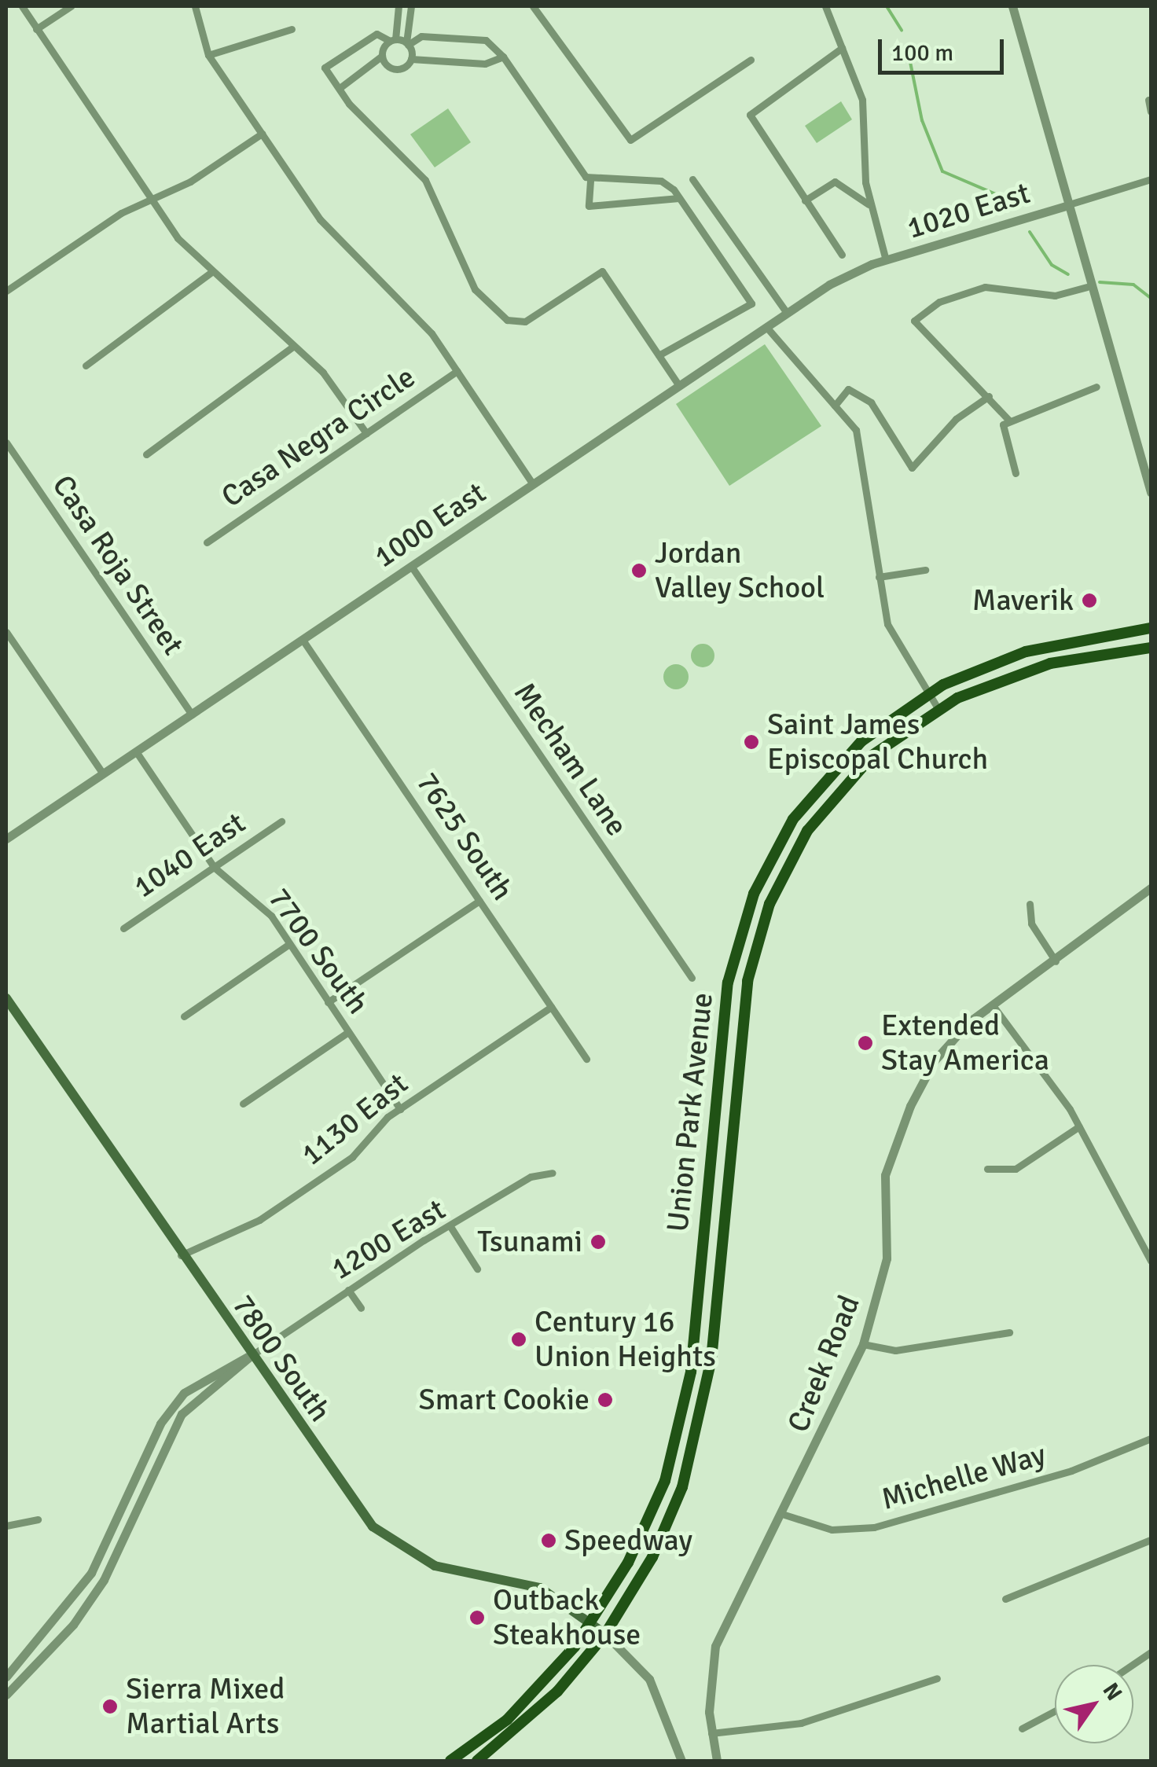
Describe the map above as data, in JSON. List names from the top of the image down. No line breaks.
{"streets":{"main road":["Union Park Avenue","7800 South"],"street":["1020 East","Casa Negra Circle","1000 East","Casa Roja Street","Mecham Lane","7625 South","1040 East","7700 South","1130 East","1200 East","Creek Road","Michelle Way"]},"crossings":[["1020 East","1000 East"],["1000 East","Casa Roja Street"],["1000 East","Mecham Lane"],["1000 East","7625 South"],["1000 East","7700 South"],["7625 South","1130 East"],["1040 East","7700 South"],["7700 South","1130 East"],["Union Park Avenue","7800 South"],["1130 East","7800 South"],["1200 East","7800 South"],["Creek Road","Michelle Way"]],"places":["Jordan Valley School","Maverik","Saint James Episcopal Church","Extended Stay America","Tsunami","Century 16 Union Heights","Smart Cookie","Speedway","Outback Steakhouse","Sierra Mixed Martial Arts"],"scale_bar":"100 m","north":"top right"}
